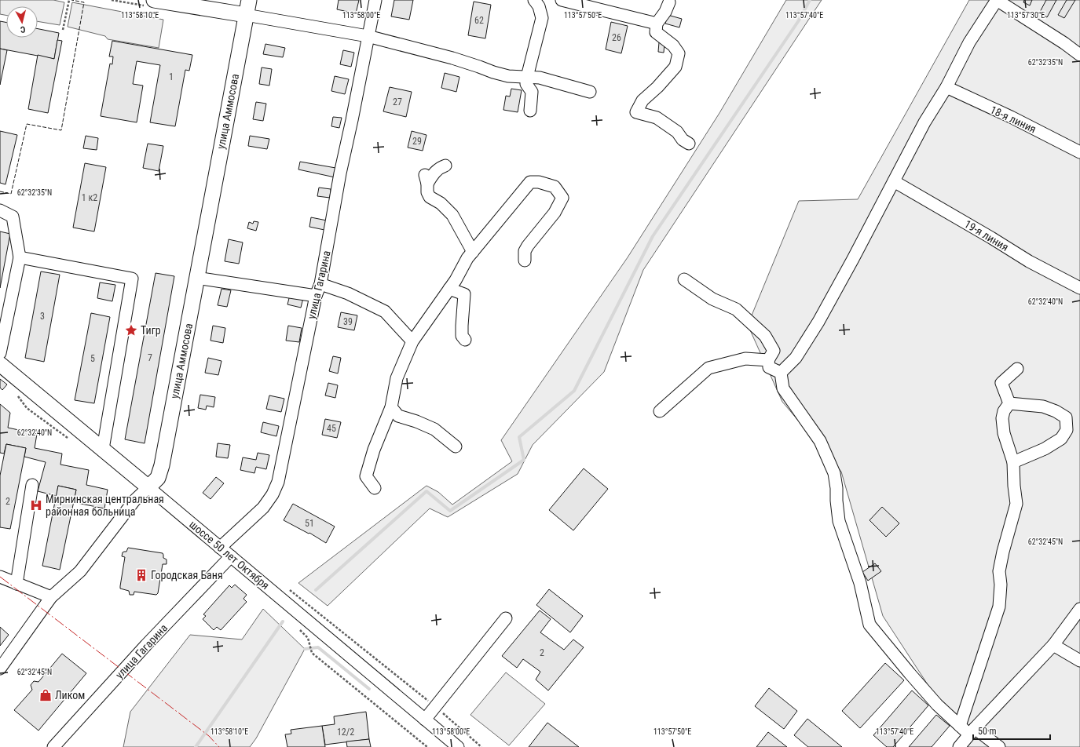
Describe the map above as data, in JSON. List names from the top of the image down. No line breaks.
{"streets":{"main road":["улица Аммосова","шоссе 50 лет Октября"],"street":["18-я линия","19-я линия","улица Гагарина"]},"crossings":[["улица Аммосова","шоссе 50 лет Октября"],["улица Гагарина","шоссе 50 лет Октября"]],"places":{"place":["Тигр"],"hospital":["Мирнинская центральная районная больница"],"building":["Городская Баня"],"shop":["Ликом"]},"house_numbers":["62","26","1","27","29","1 к2","3","39","7","5","45","2","51","2","12/2"],"scale_bar":"50 m","north":"bottom","coordinates":["113°58'10\"E","113°58'00\"E","113°57'50\"E","113°57'40\"E","113°57'30\"E","62°32'35\"N","62°32'40\"N","62°32'45\"N"]}
